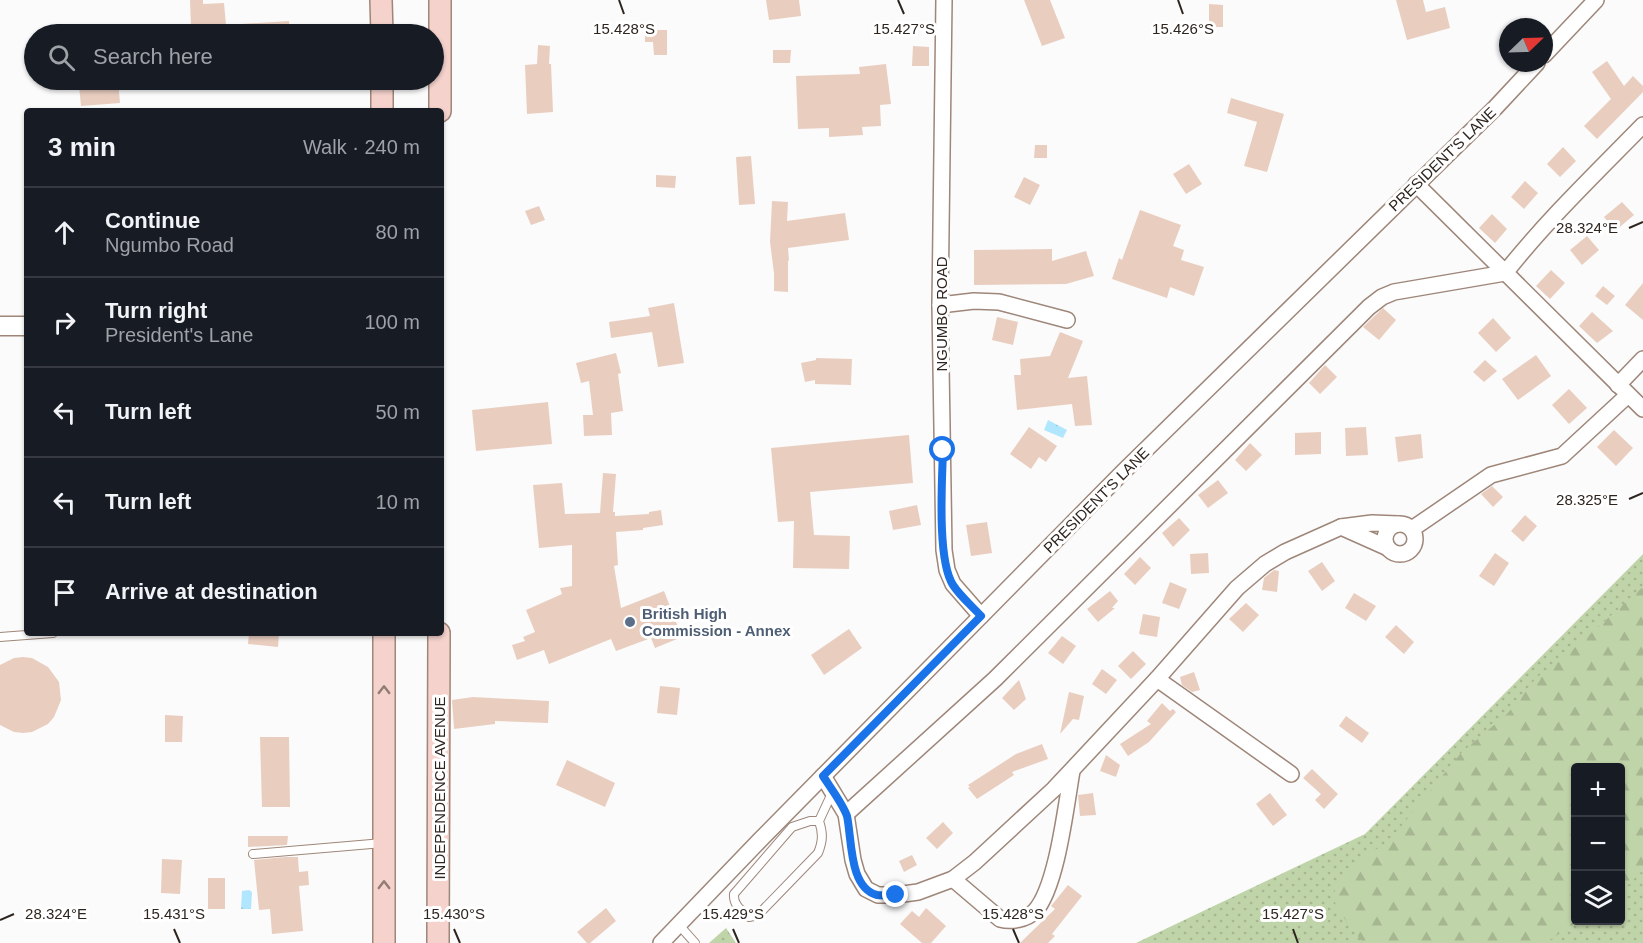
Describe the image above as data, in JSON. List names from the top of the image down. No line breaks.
{"streets":{"main road":["INDEPENDENCE AVENUE"],"street":["PRESIDENT'S LANE","NGUMBO ROAD"]},"crossings":[["PRESIDENT'S LANE","NGUMBO ROAD"]],"places":["British High Commission - Annex"],"north":"top right","page":{"search":"Search here","heading":["3 min","Walk · 240 m"],"list":[["Continue","Ngumbo Road","80 m"],["Turn right","President's Lane","100 m"],["Turn left","50 m"],["Turn left","10 m"],"Arrive at destination"],"map_buttons":["+","−"]},"coordinates":["15.428°S","15.427°S","15.426°S","28.324°E","28.325°E","15.431°S","15.430°S","15.429°S"]}
